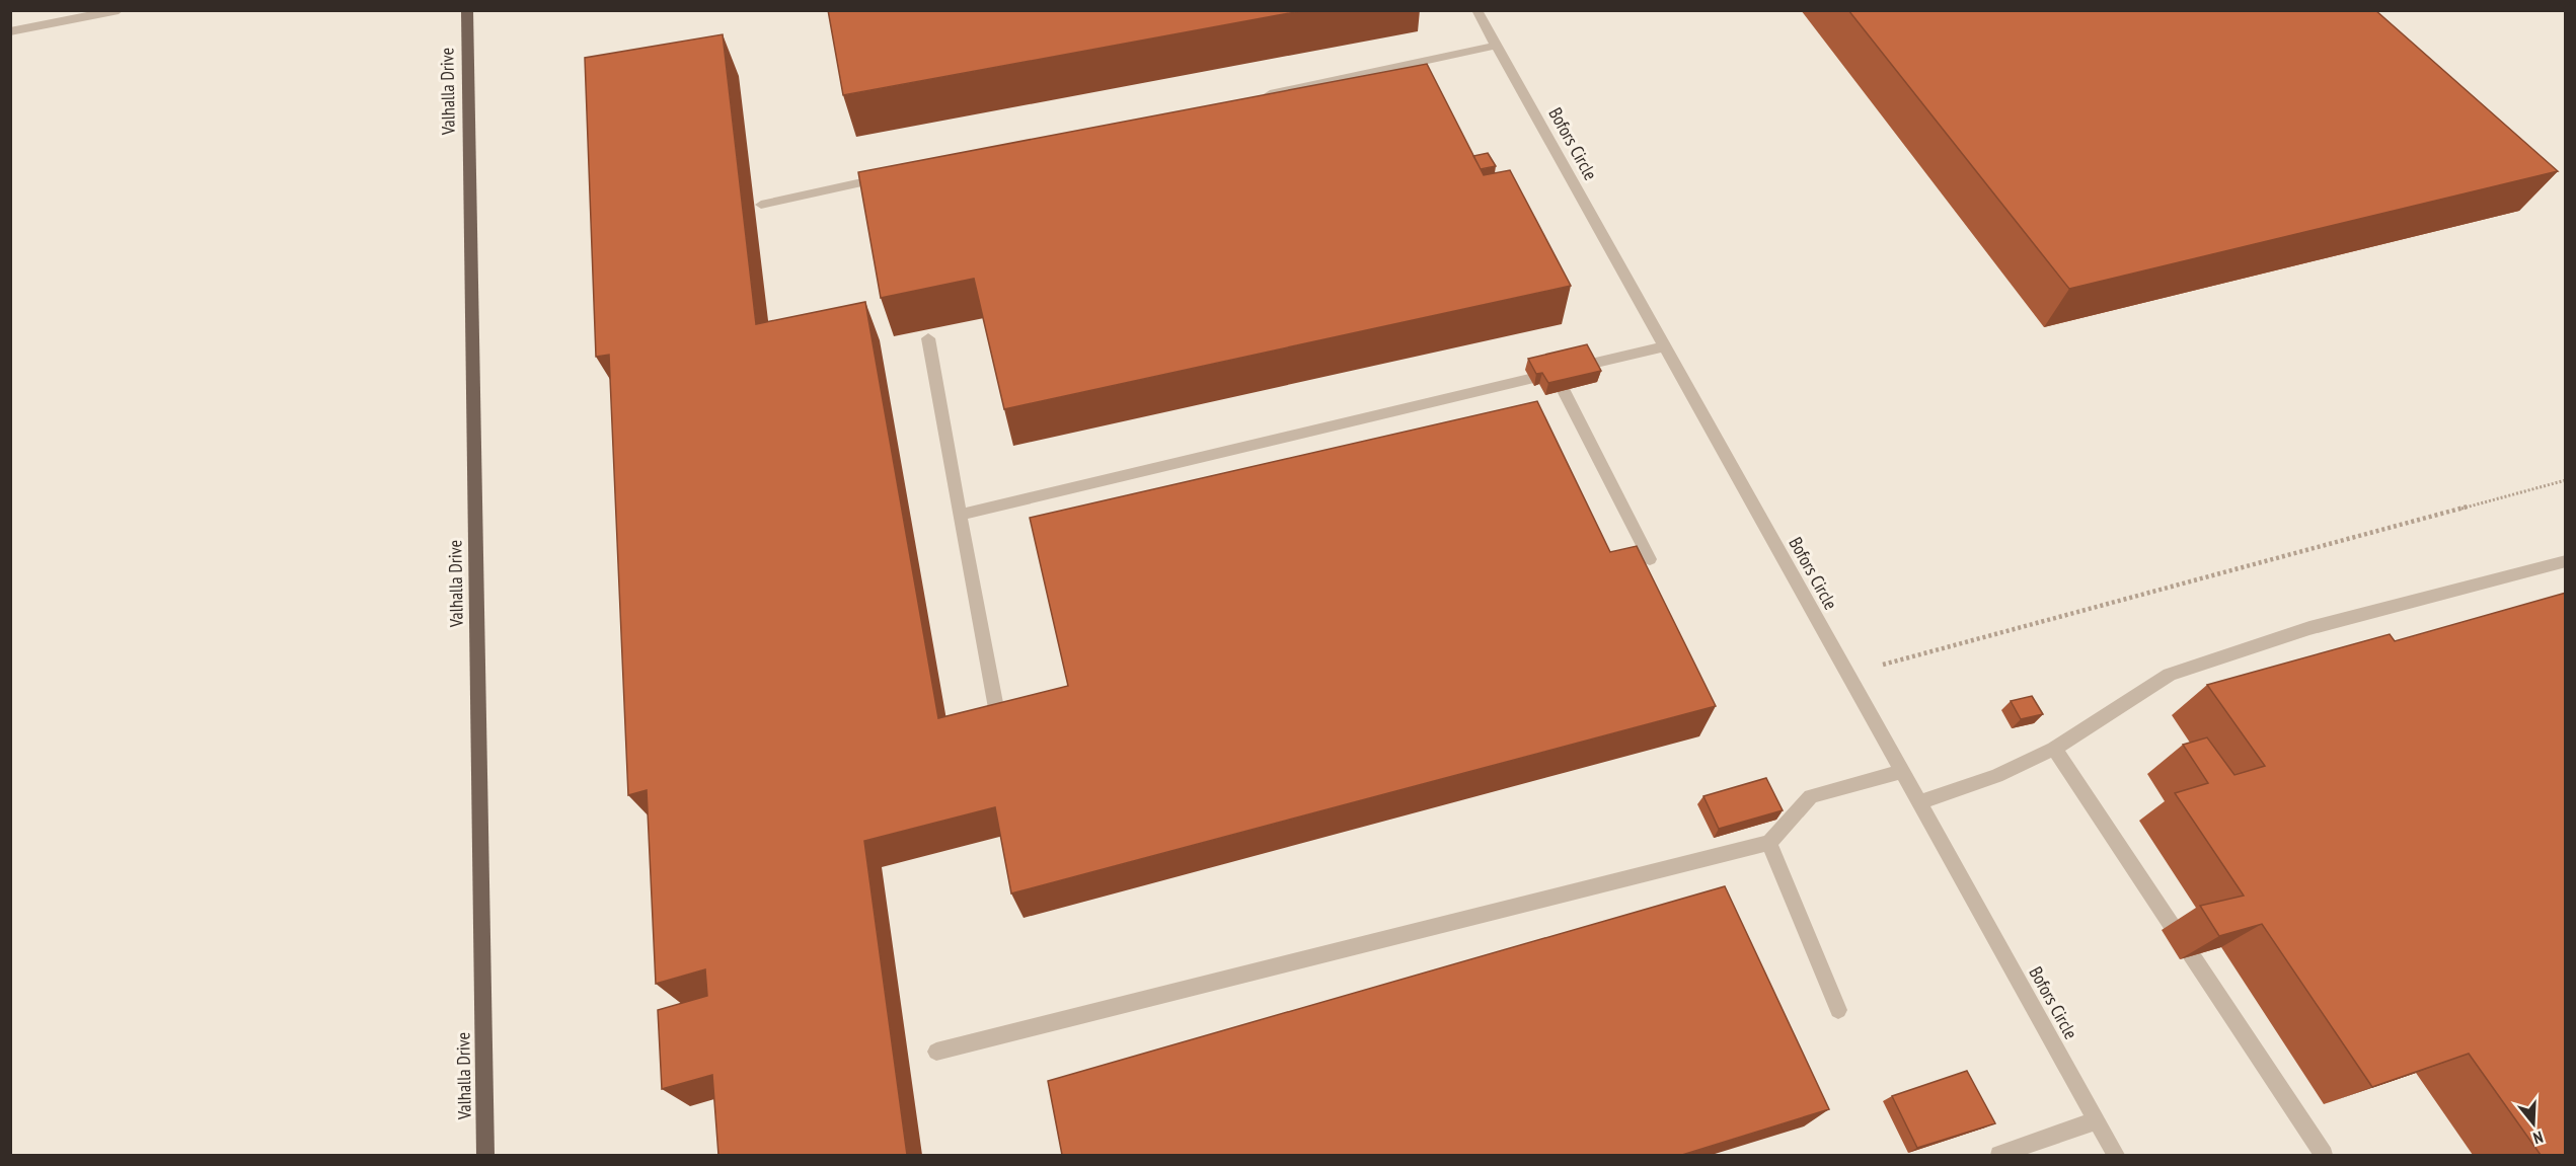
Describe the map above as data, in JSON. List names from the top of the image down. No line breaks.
{"streets":{"main road":["Valhalla Drive"],"street":["Bofors Circle"]},"north":"bottom"}
